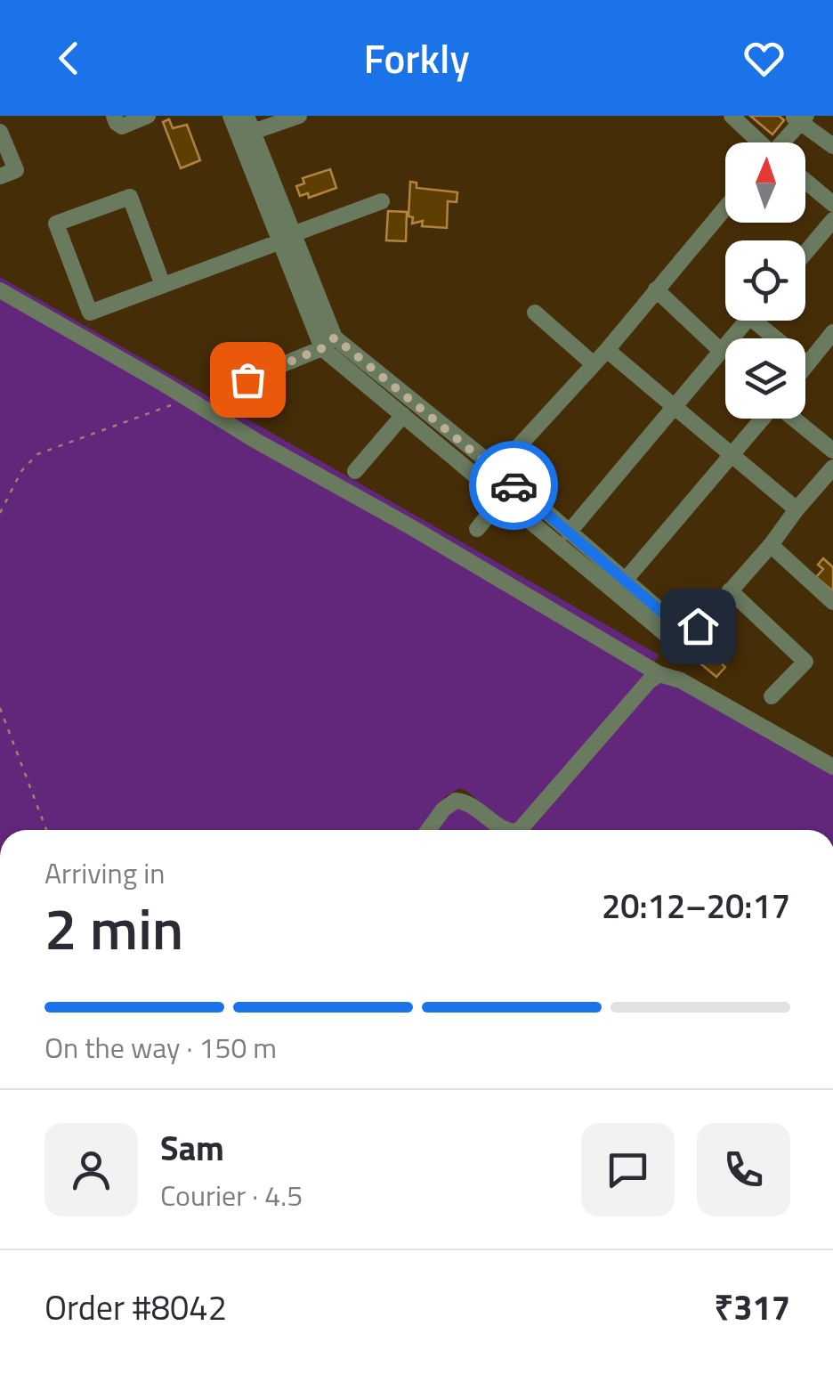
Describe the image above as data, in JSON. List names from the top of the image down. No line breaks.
{"north":"top","page":{"header":"Forkly","heading":["2 min","Arriving in","20:12–20:17"],"panel":["Sam","Courier · 4.5","Order #8042","₹317"],"bar":"On the way · 150 m"}}
